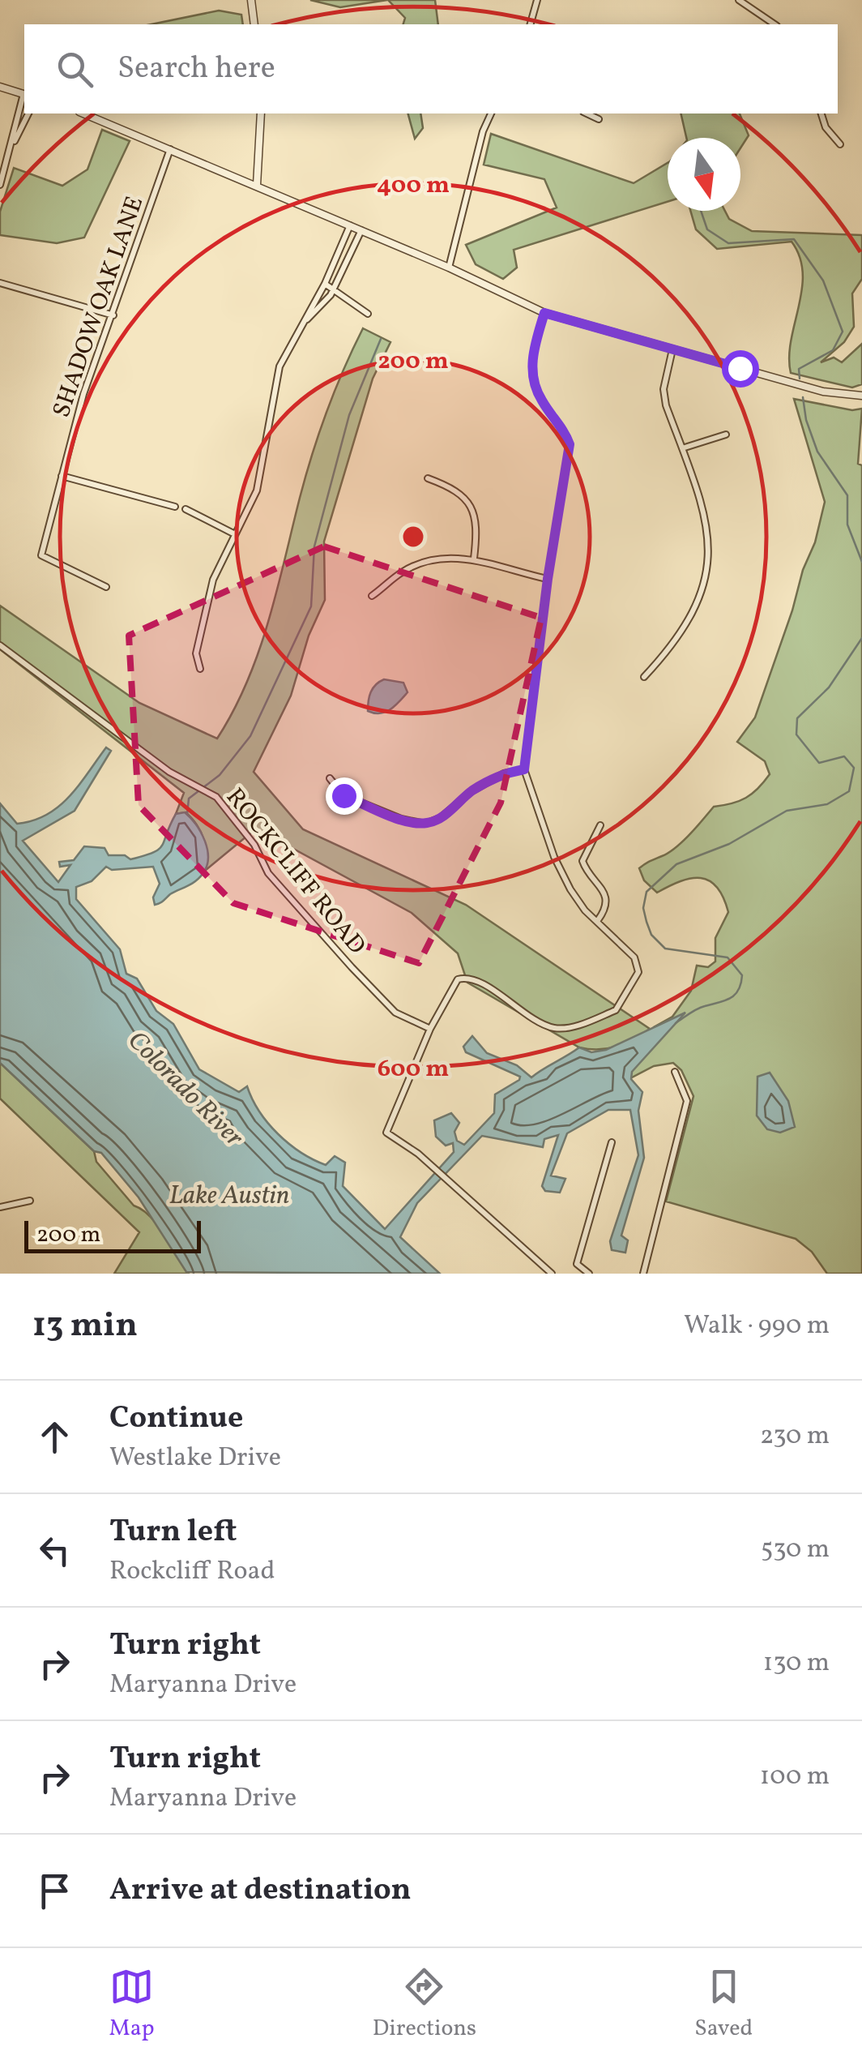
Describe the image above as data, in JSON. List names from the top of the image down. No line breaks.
{"streets":{"street":["SHADOW OAK LANE","ROCKCLIFF ROAD"]},"water":["Colorado River","Lake Austin"],"scale_bar":"200 m","north":"bottom","page":{"search":"Search here","scale":"200 m","heading":["13 min","Walk · 990 m"],"list":[["Continue","Westlake Drive","230 m"],["Turn left","Rockcliff Road","530 m"],["Turn right","Maryanna Drive","130 m"],["Turn right","Maryanna Drive","100 m"],"Arrive at destination"],"nav":["Map","Directions","Saved"]},"rings":["400 m","200 m","600 m"]}
